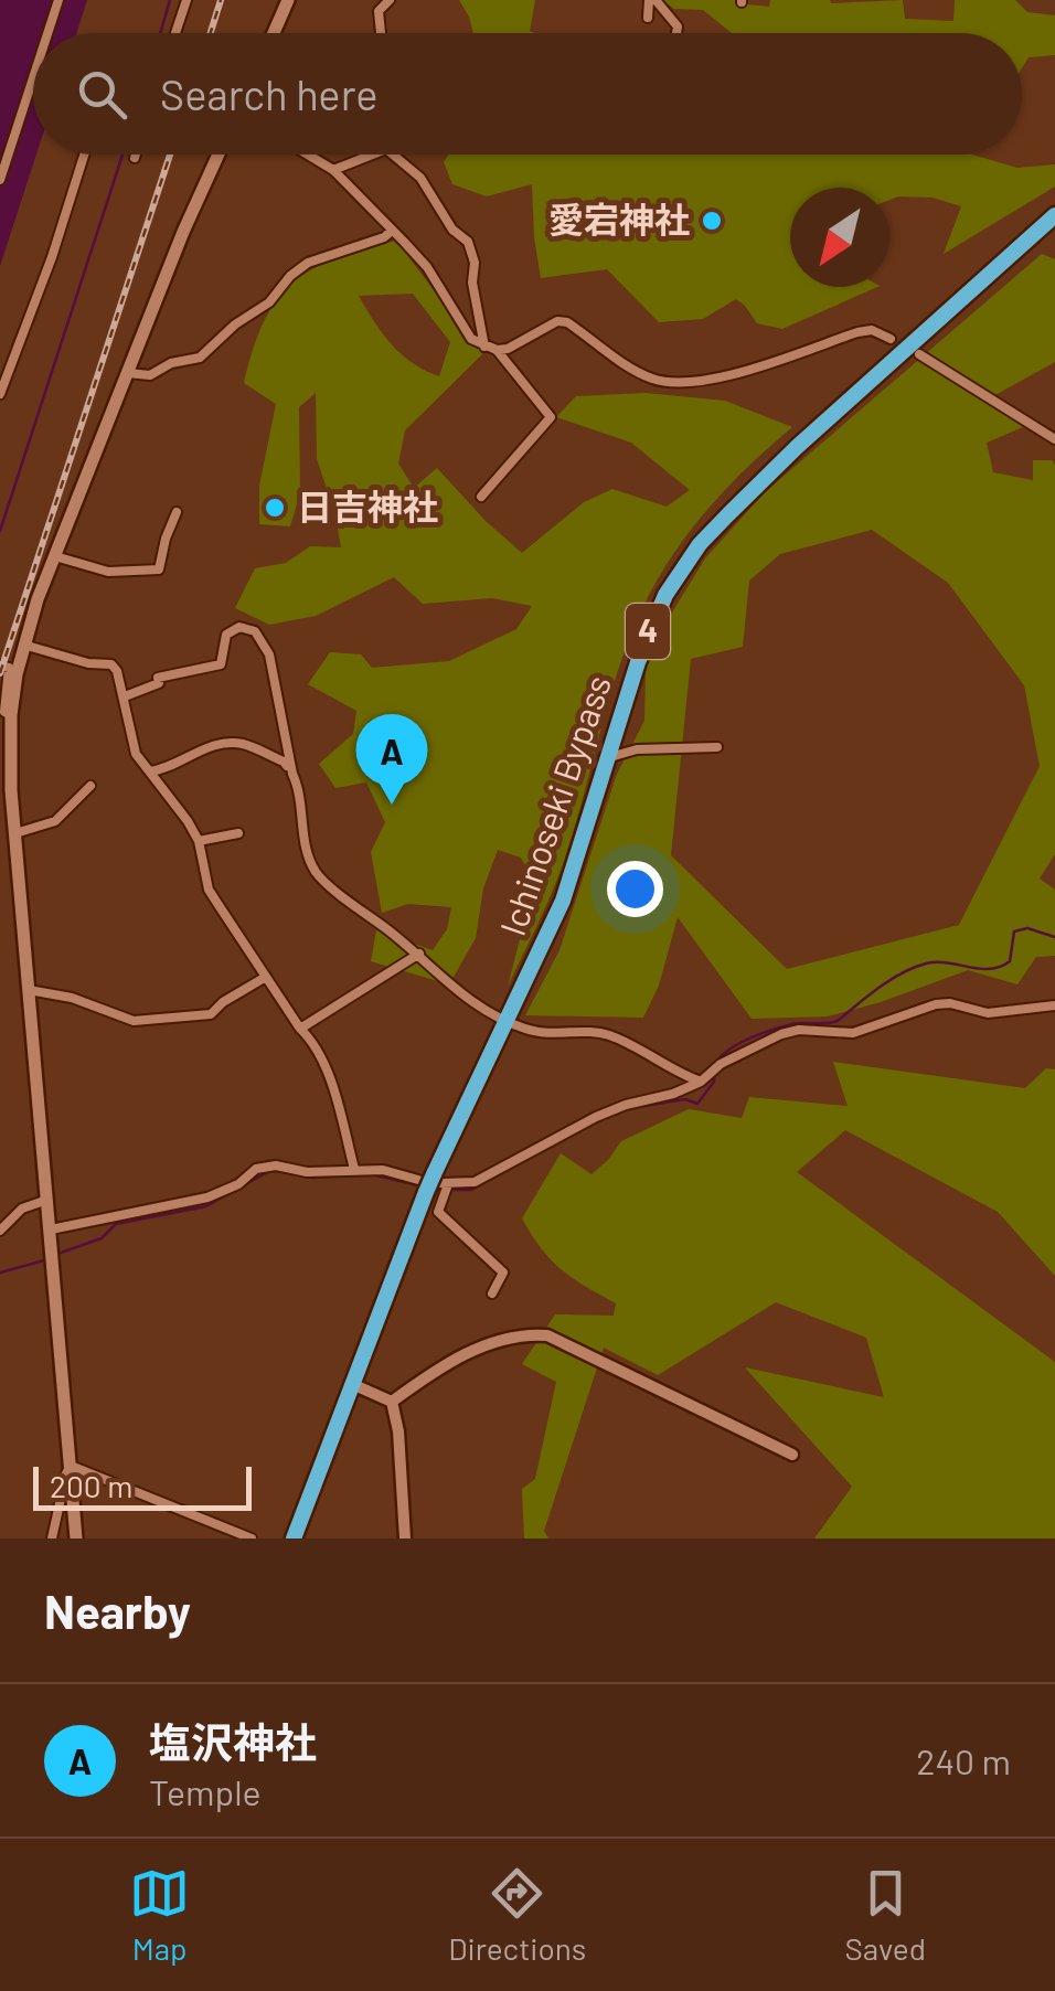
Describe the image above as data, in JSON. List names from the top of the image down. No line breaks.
{"streets":{"highway":["4","Ichinoseki Bypass"]},"places":["愛宕神社","日吉神社"],"scale_bar":"200 m","north":"bottom left","page":{"search":"Search here","pins":"A","scale":"200 m","heading":"Nearby","list":[{"mark":"A","name":"塩沢神社","note":"Temple","value":"240 m"}],"nav":["Map","Directions","Saved"]}}
